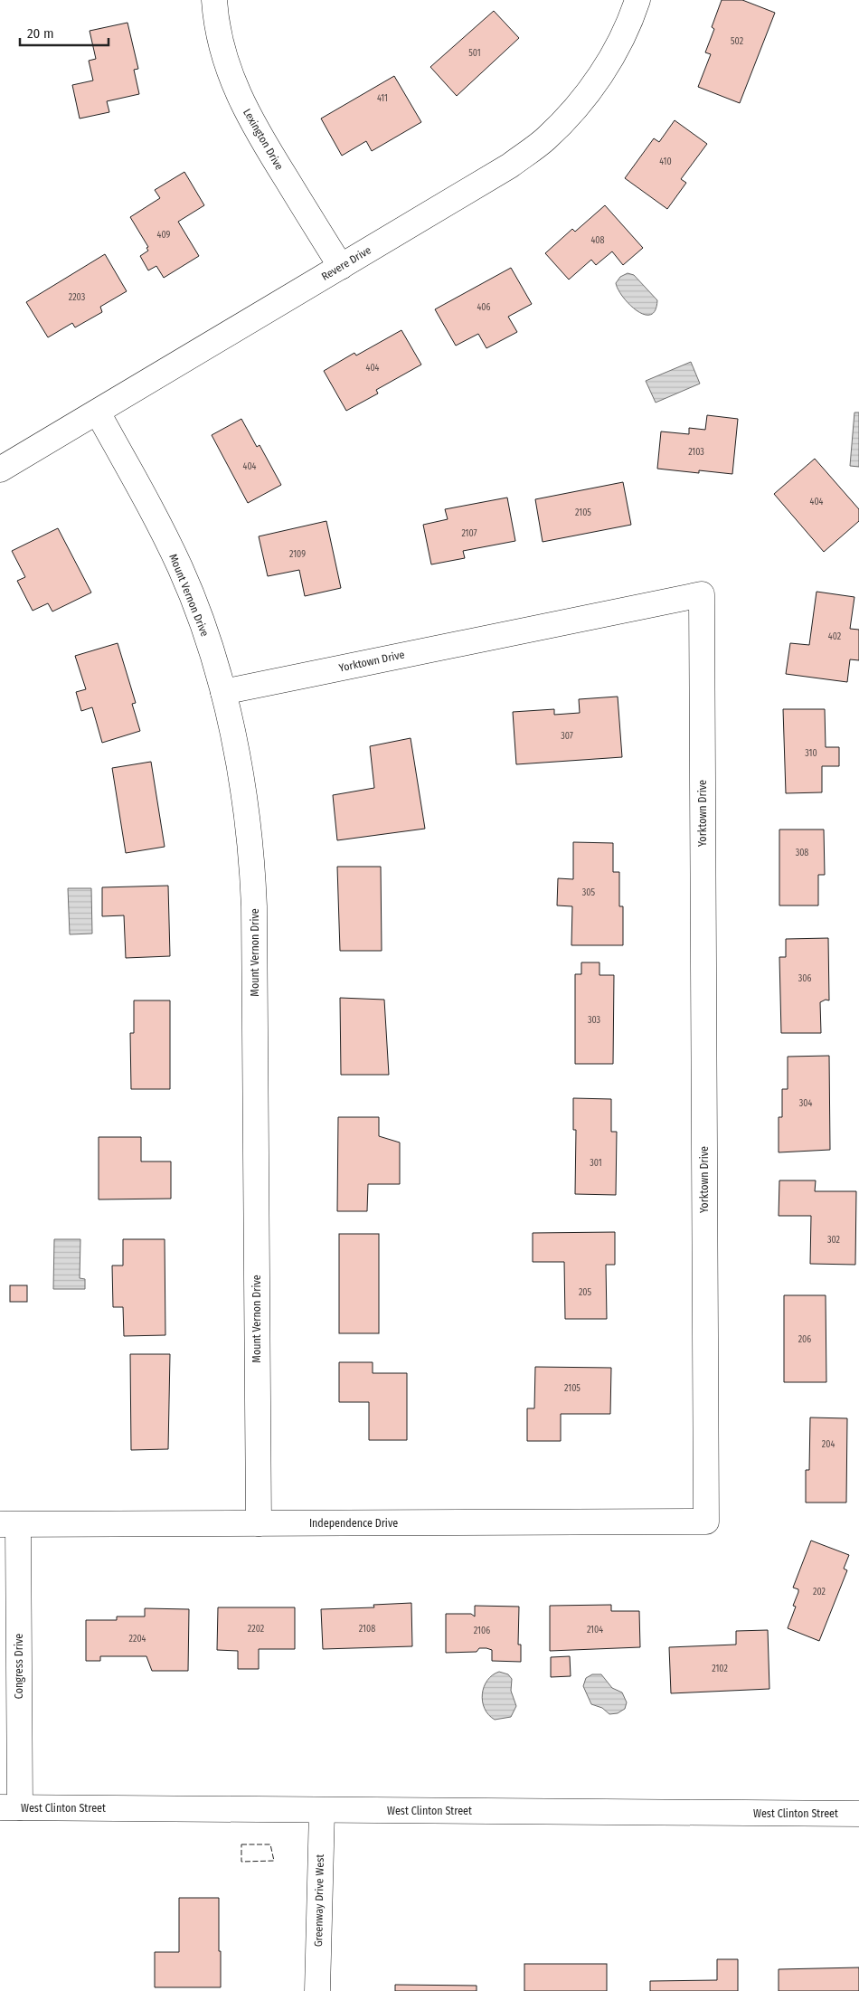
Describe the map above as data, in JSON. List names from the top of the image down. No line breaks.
{"streets":{"street":["Lexington Drive","Revere Drive","Mount Vernon Drive","Yorktown Drive","Independence Drive","Congress Drive","West Clinton Street","Greenway Drive West"]},"crossings":[["Lexington Drive","Revere Drive"],["Revere Drive","Mount Vernon Drive"],["Mount Vernon Drive","Yorktown Drive"],["Mount Vernon Drive","Independence Drive"],["Yorktown Drive","Independence Drive"],["Independence Drive","Congress Drive"],["Congress Drive","West Clinton Street"],["West Clinton Street","Greenway Drive West"]],"house_numbers":["502","501","411","410","409","408","2203","406","404","2103","404","404","2105","2107","2109","402","307","310","308","305","306","303","304","301","302","205","206","2105","204","202","2202","2108","2104","2106","2204","2102"],"scale_bar":"20 m"}
